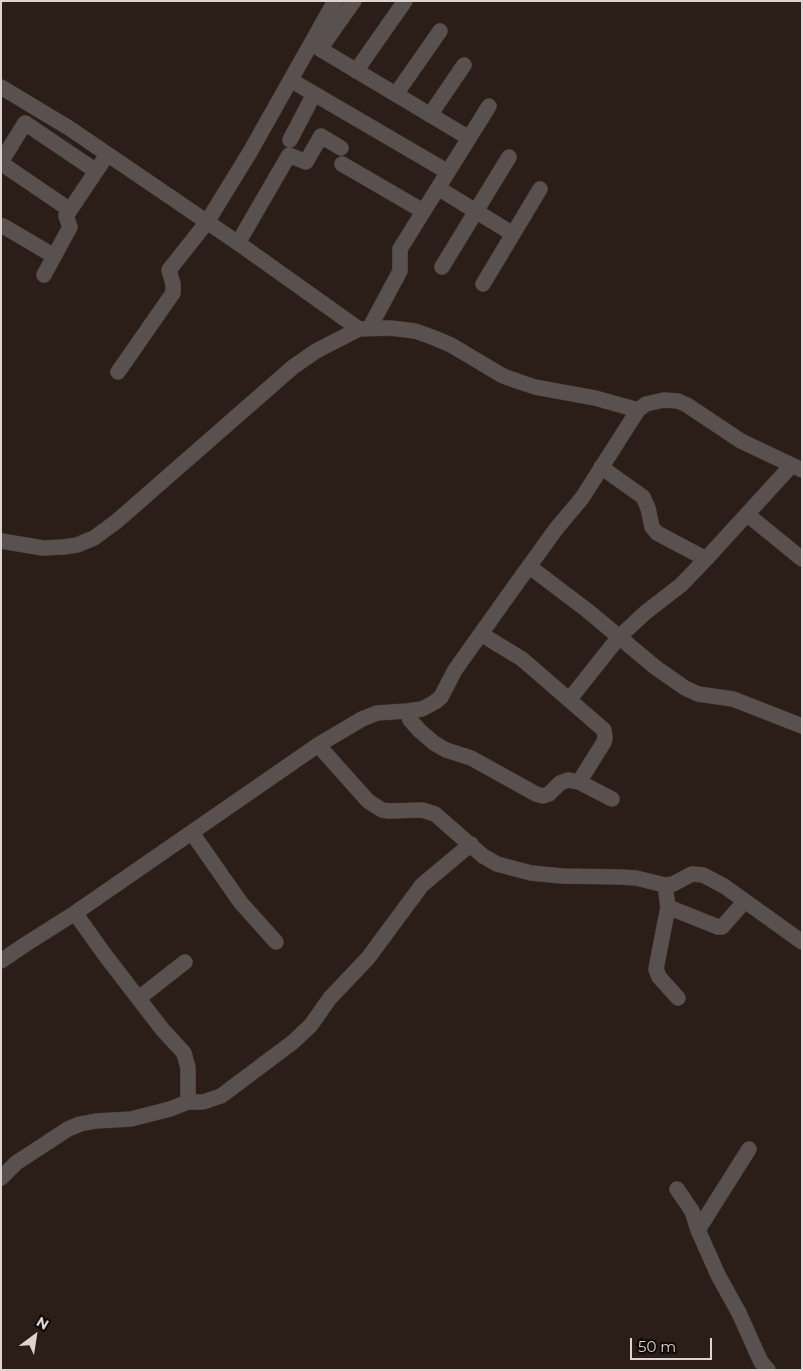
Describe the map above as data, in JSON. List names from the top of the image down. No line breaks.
{"scale_bar":"50 m","north":"top right"}
